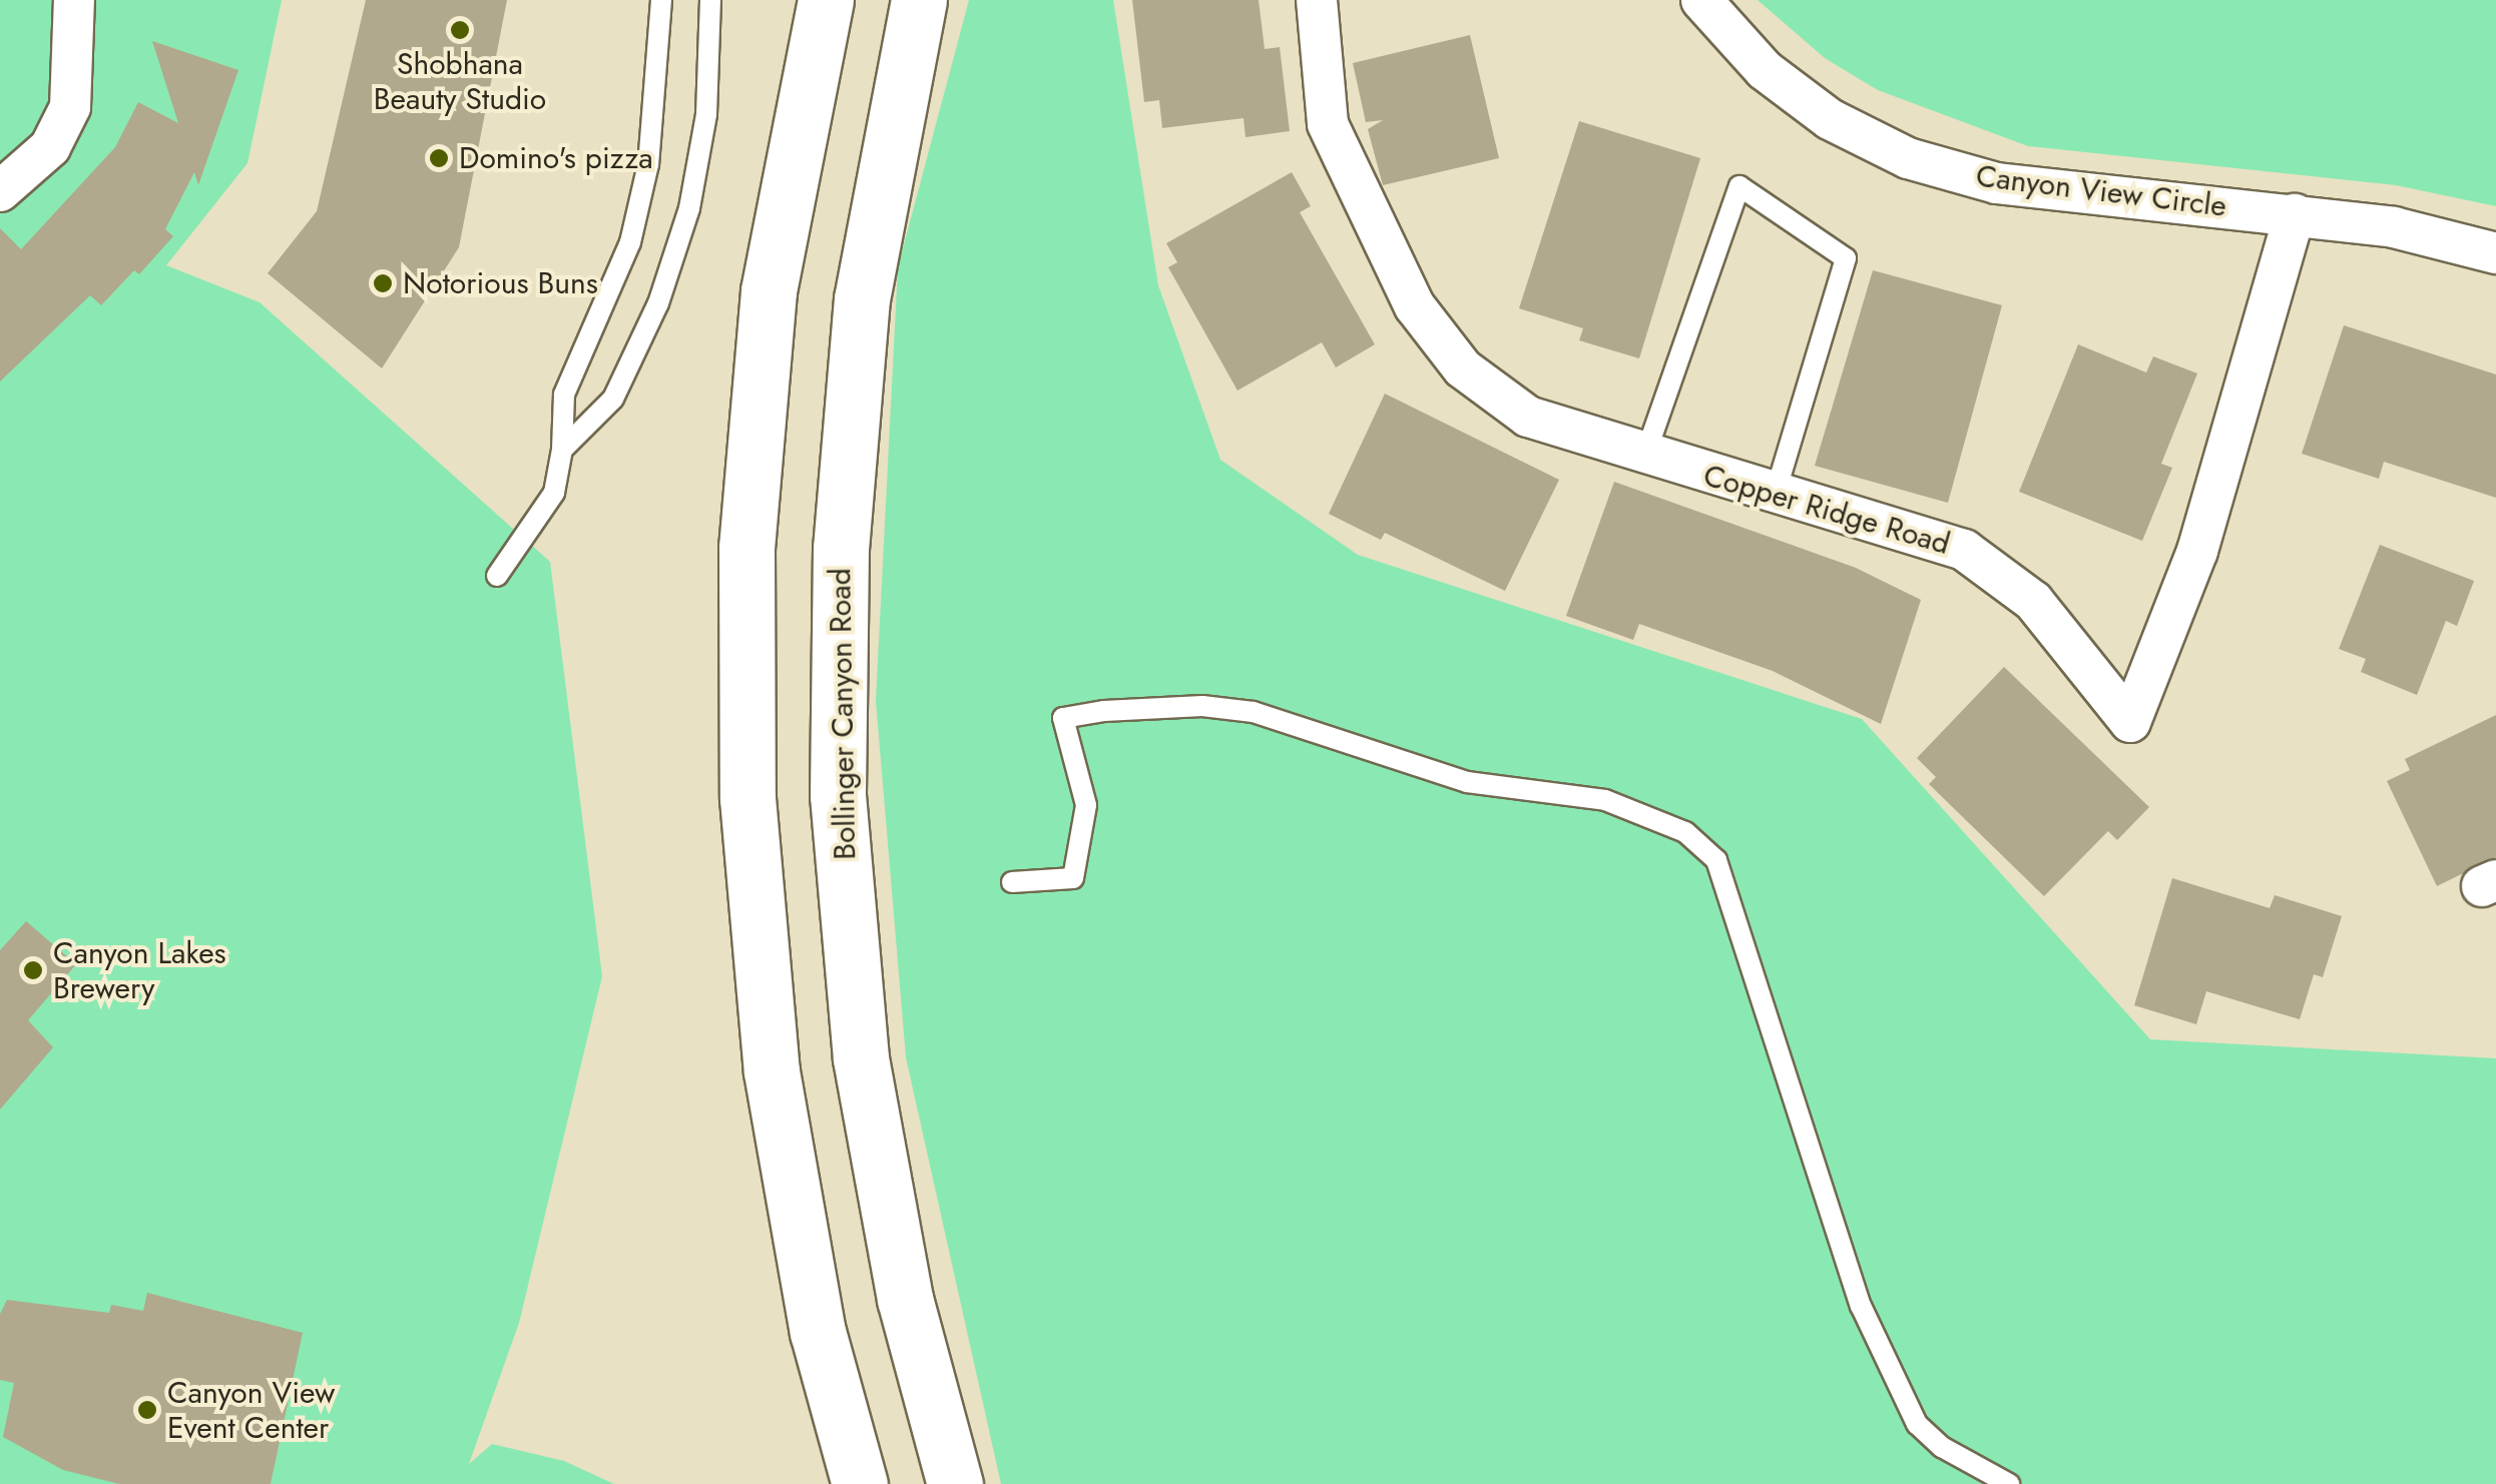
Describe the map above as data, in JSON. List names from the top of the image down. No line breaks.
{"streets":{"main road":["Bollinger Canyon Road"],"street":["Canyon View Circle","Copper Ridge Road"]},"crossings":[["Canyon View Circle","Copper Ridge Road"]],"places":["Shobhana Beauty Studio","Domino's pizza","Notorious Buns","Canyon Lakes Brewery","Canyon View Event Center"]}
